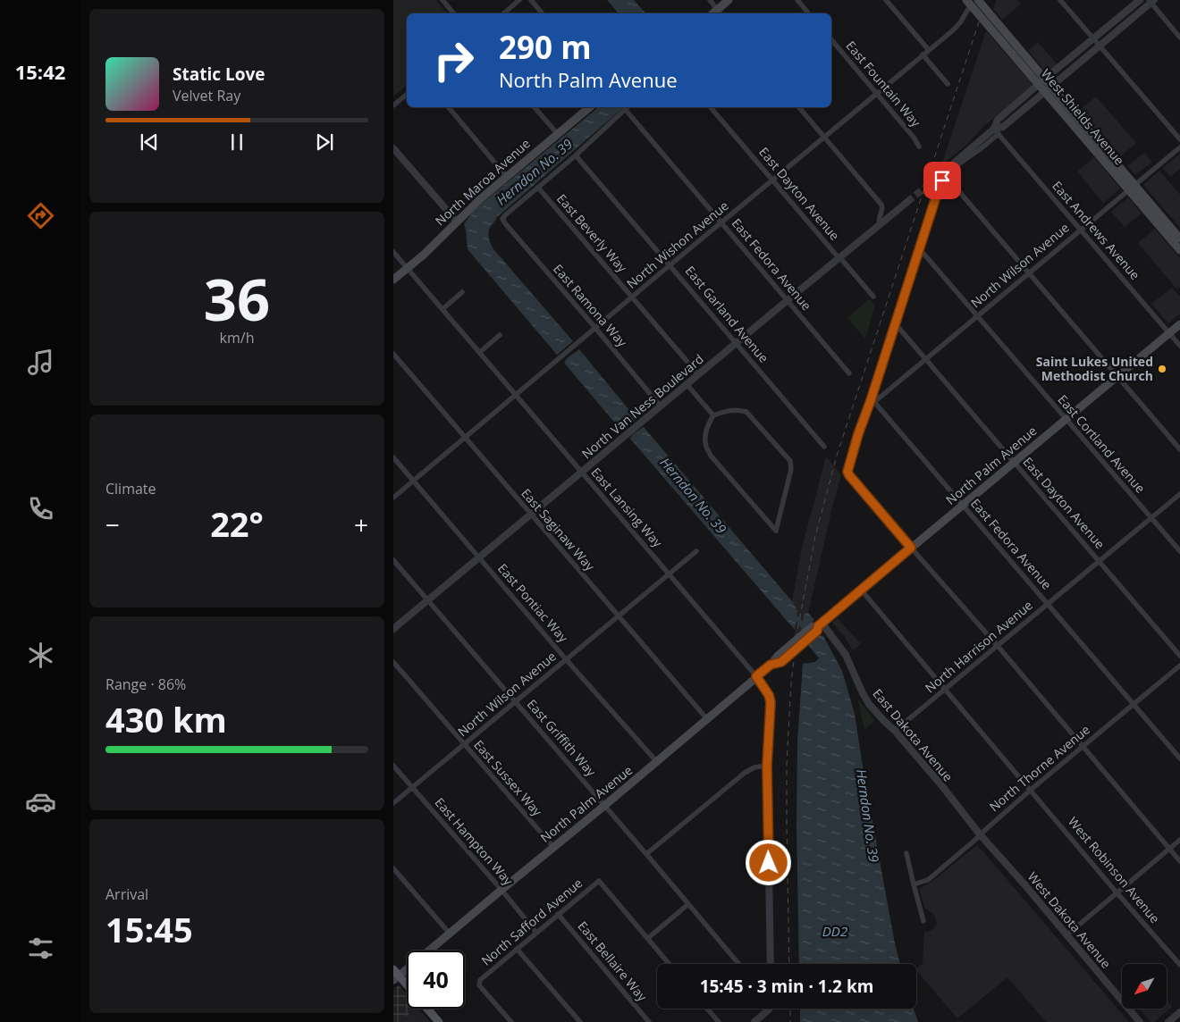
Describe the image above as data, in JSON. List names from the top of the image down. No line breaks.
{"streets":{"main road":["West Shields Avenue","North Maroa Avenue","North Palm Avenue"],"street":["East Fountain Way","East Dayton Avenue","East Andrews Avenue","East Beverly Way","North Wishon Avenue","East Fedora Avenue","North Wilson Avenue","East Ramona Way","East Garland Avenue","North Van Ness Boulevard","East Cortland Avenue","East Lansing Way","East Saginaw Way","East Pontiac Way","North Harrison Avenue","East Dakota Avenue","East Griffith Way","North Thorne Avenue","East Sussex Way","East Hampton Way","West Robinson Avenue","West Dakota Avenue","North Safford Avenue","East Bellaire Way"]},"crossings":[["East Fountain Way","North Wishon Avenue"],["West Shields Avenue","North Wishon Avenue"],["West Shields Avenue","North Wilson Avenue"],["North Maroa Avenue","East Lansing Way"],["East Dayton Avenue","North Wishon Avenue"],["East Dayton Avenue","North Wilson Avenue"],["East Dayton Avenue","North Van Ness Boulevard"],["East Dayton Avenue","North Palm Avenue"],["East Dayton Avenue","North Harrison Avenue"],["East Andrews Avenue","North Wilson Avenue"],["East Andrews Avenue","North Palm Avenue"],["East Beverly Way","North Wishon Avenue"],["East Beverly Way","East Ramona Way"],["East Beverly Way","North Van Ness Boulevard"],["North Wishon Avenue","East Fedora Avenue"],["North Wishon Avenue","East Ramona Way"],["North Wishon Avenue","East Garland Avenue"],["North Wishon Avenue","East Lansing Way"],["North Wishon Avenue","East Saginaw Way"],["North Wishon Avenue","East Pontiac Way"],["East Fedora Avenue","North Wilson Avenue"],["East Fedora Avenue","North Van Ness Boulevard"],["East Fedora Avenue","North Palm Avenue"],["East Fedora Avenue","North Harrison Avenue"],["East Fedora Avenue","North Thorne Avenue"],["North Wilson Avenue","East Cortland Avenue"],["North Wilson Avenue","East Lansing Way"],["North Wilson Avenue","East Saginaw Way"],["North Wilson Avenue","East Pontiac Way"],["North Wilson Avenue","East Griffith Way"],["North Wilson Avenue","East Sussex Way"],["North Wilson Avenue","East Hampton Way"],["East Ramona Way","North Van Ness Boulevard"],["East Garland Avenue","North Van Ness Boulevard"],["North Van Ness Boulevard","East Lansing Way"],["North Van Ness Boulevard","East Saginaw Way"],["North Van Ness Boulevard","East Pontiac Way"],["North Van Ness Boulevard","East Griffith Way"],["East Cortland Avenue","North Palm Avenue"],["East Cortland Avenue","North Harrison Avenue"],["North Palm Avenue","East Lansing Way"],["North Palm Avenue","East Saginaw Way"],["North Palm Avenue","East Pontiac Way"],["North Palm Avenue","East Dakota Avenue"],["North Palm Avenue","East Griffith Way"],["North Palm Avenue","East Sussex Way"],["North Palm Avenue","East Hampton Way"],["North Palm Avenue","West Robinson Avenue"],["North Harrison Avenue","East Dakota Avenue"],["North Harrison Avenue","West Robinson Avenue"],["East Dakota Avenue","North Thorne Avenue"],["East Dakota Avenue","West Dakota Avenue"],["North Thorne Avenue","West Robinson Avenue"],["North Thorne Avenue","West Dakota Avenue"],["East Hampton Way","North Safford Avenue"],["North Safford Avenue","East Bellaire Way"]],"water":["Herndon No. 39","DD2"],"places":["Saint Lukes United Methodist Church"],"north":"bottom left","page":{"tabs":"15:42","turn":["290 m","North Palm Avenue"],"song":["Static Love","Velvet Ray"],"tile":[["36","km/h"],"Climate",["Range · 86%","430 km"],["Arrival","15:45"]],"heat":["−","22°","+"],"limit":"40","trip":"15:45 · 3 min · 1.2 km"}}
